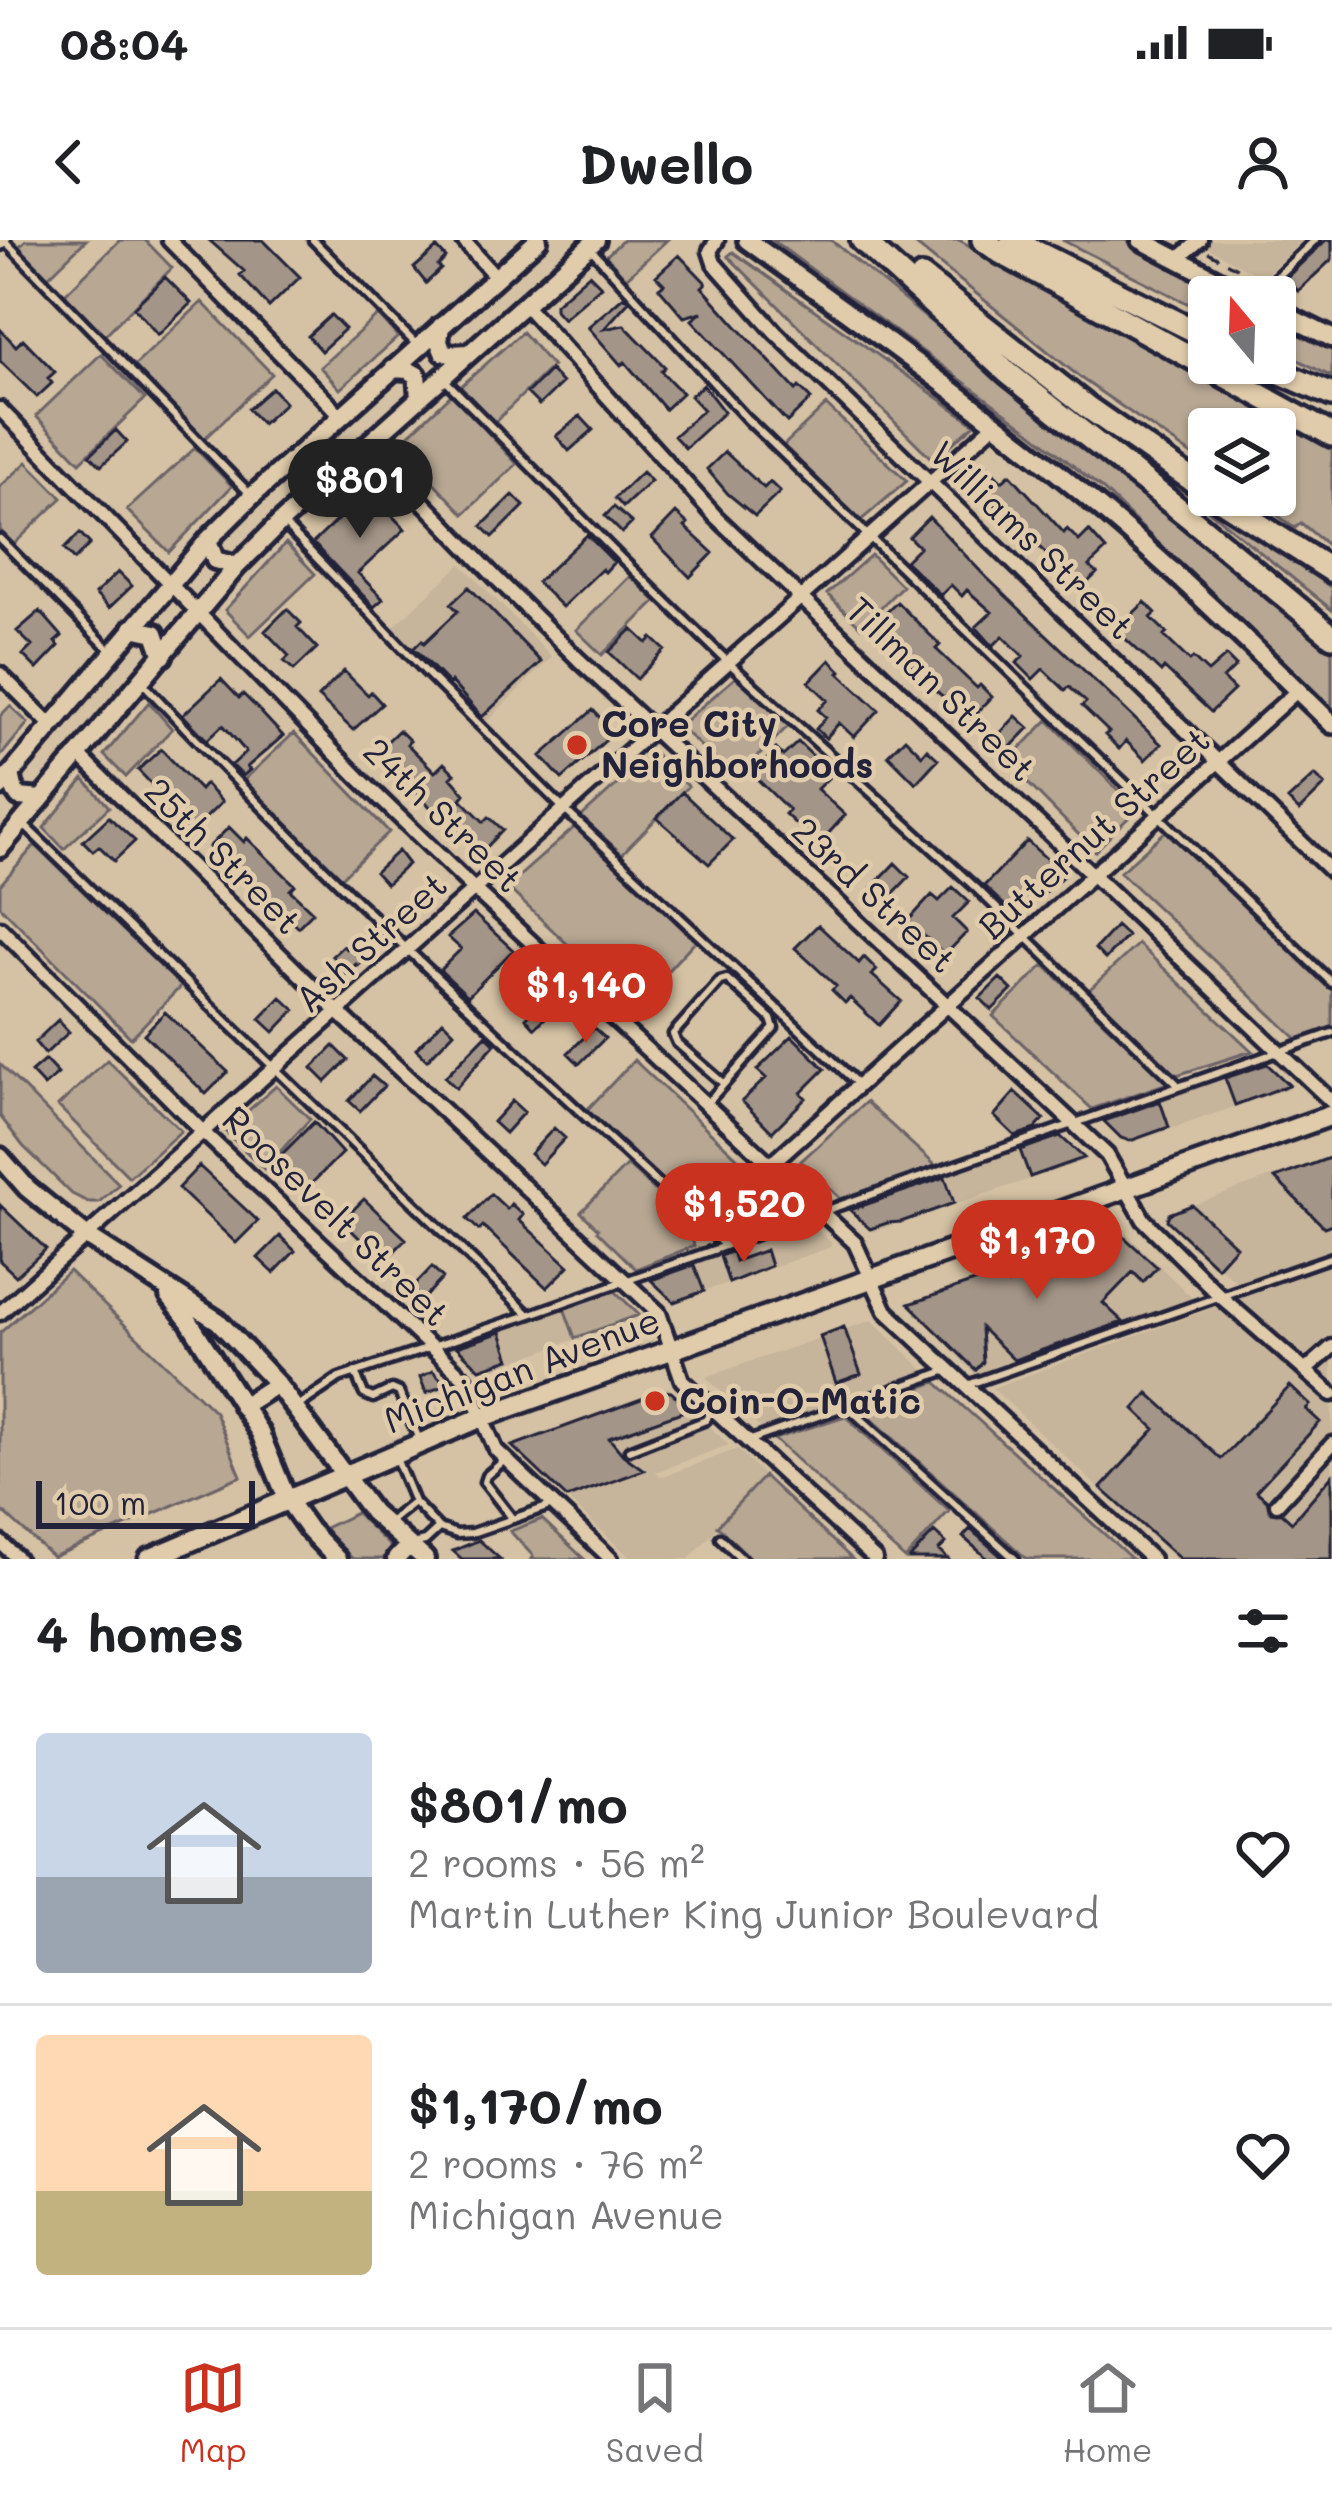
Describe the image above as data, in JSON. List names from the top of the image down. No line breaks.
{"streets":{"main road":["Michigan Avenue"],"street":["Williams Street","Tillman Street","24th Street","Butternut Street","25th Street","23rd Street","Ash Street","Roosevelt Street"]},"crossings":[["Williams Street","Butternut Street"],["Williams Street","Ash Street"],["Tillman Street","Butternut Street"],["Tillman Street","Ash Street"],["24th Street","Butternut Street"],["24th Street","Ash Street"],["24th Street","Michigan Avenue"],["Butternut Street","23rd Street"],["25th Street","Ash Street"],["25th Street","Michigan Avenue"],["23rd Street","Ash Street"],["23rd Street","Michigan Avenue"],["Ash Street","Roosevelt Street"],["Roosevelt Street","Michigan Avenue"]],"places":["Core City Neighborhoods","Coin-O-Matic"],"scale_bar":"100 m","north":"top","page":{"status":"08:04","header":"Dwello","price":["$801","$1,140","$1,520","$1,170"],"scale":"100 m","heading":"4 homes","list":[{"name":"$801/mo","note":"2 rooms · 56 m² · Martin Luther King Junior Boulevard"},{"name":"$1,170/mo","note":"2 rooms · 76 m² · Michigan Avenue"}],"tabs":["Map","Saved","Home"]}}
